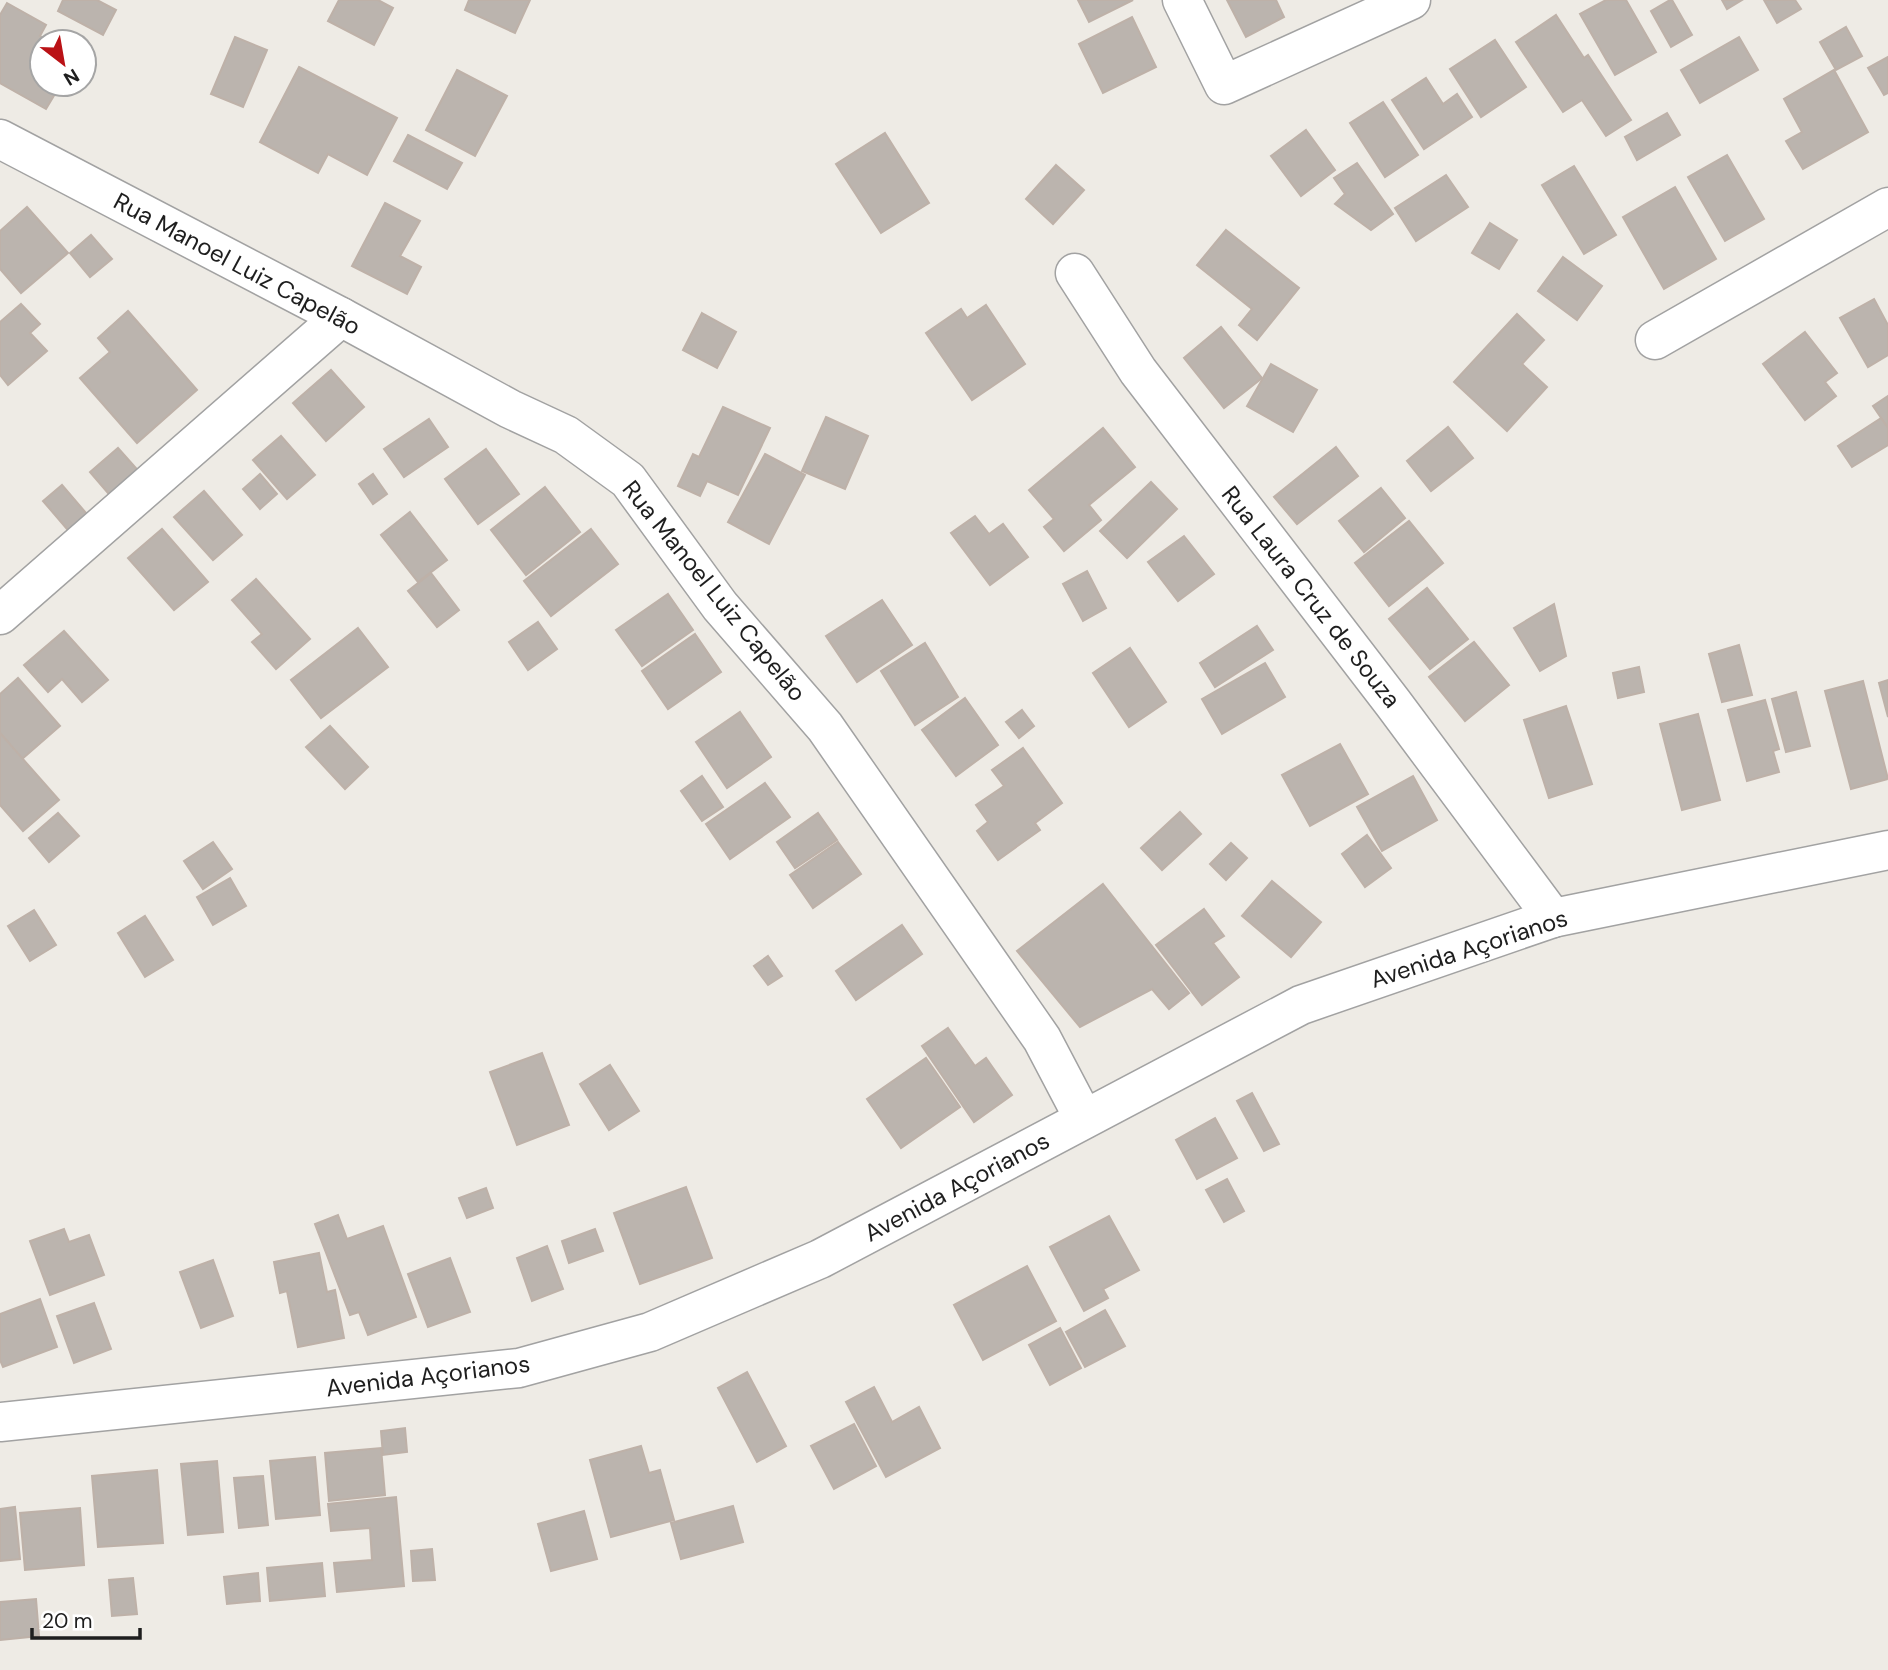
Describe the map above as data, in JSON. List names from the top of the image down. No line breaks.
{"streets":{"street":["Rua Manoel Luiz Capelão","Rua Laura Cruz de Souza","Avenida Açorianos"]},"crossings":[["Rua Manoel Luiz Capelão","Avenida Açorianos"],["Rua Laura Cruz de Souza","Avenida Açorianos"]],"scale_bar":"20 m","north":"bottom right"}
